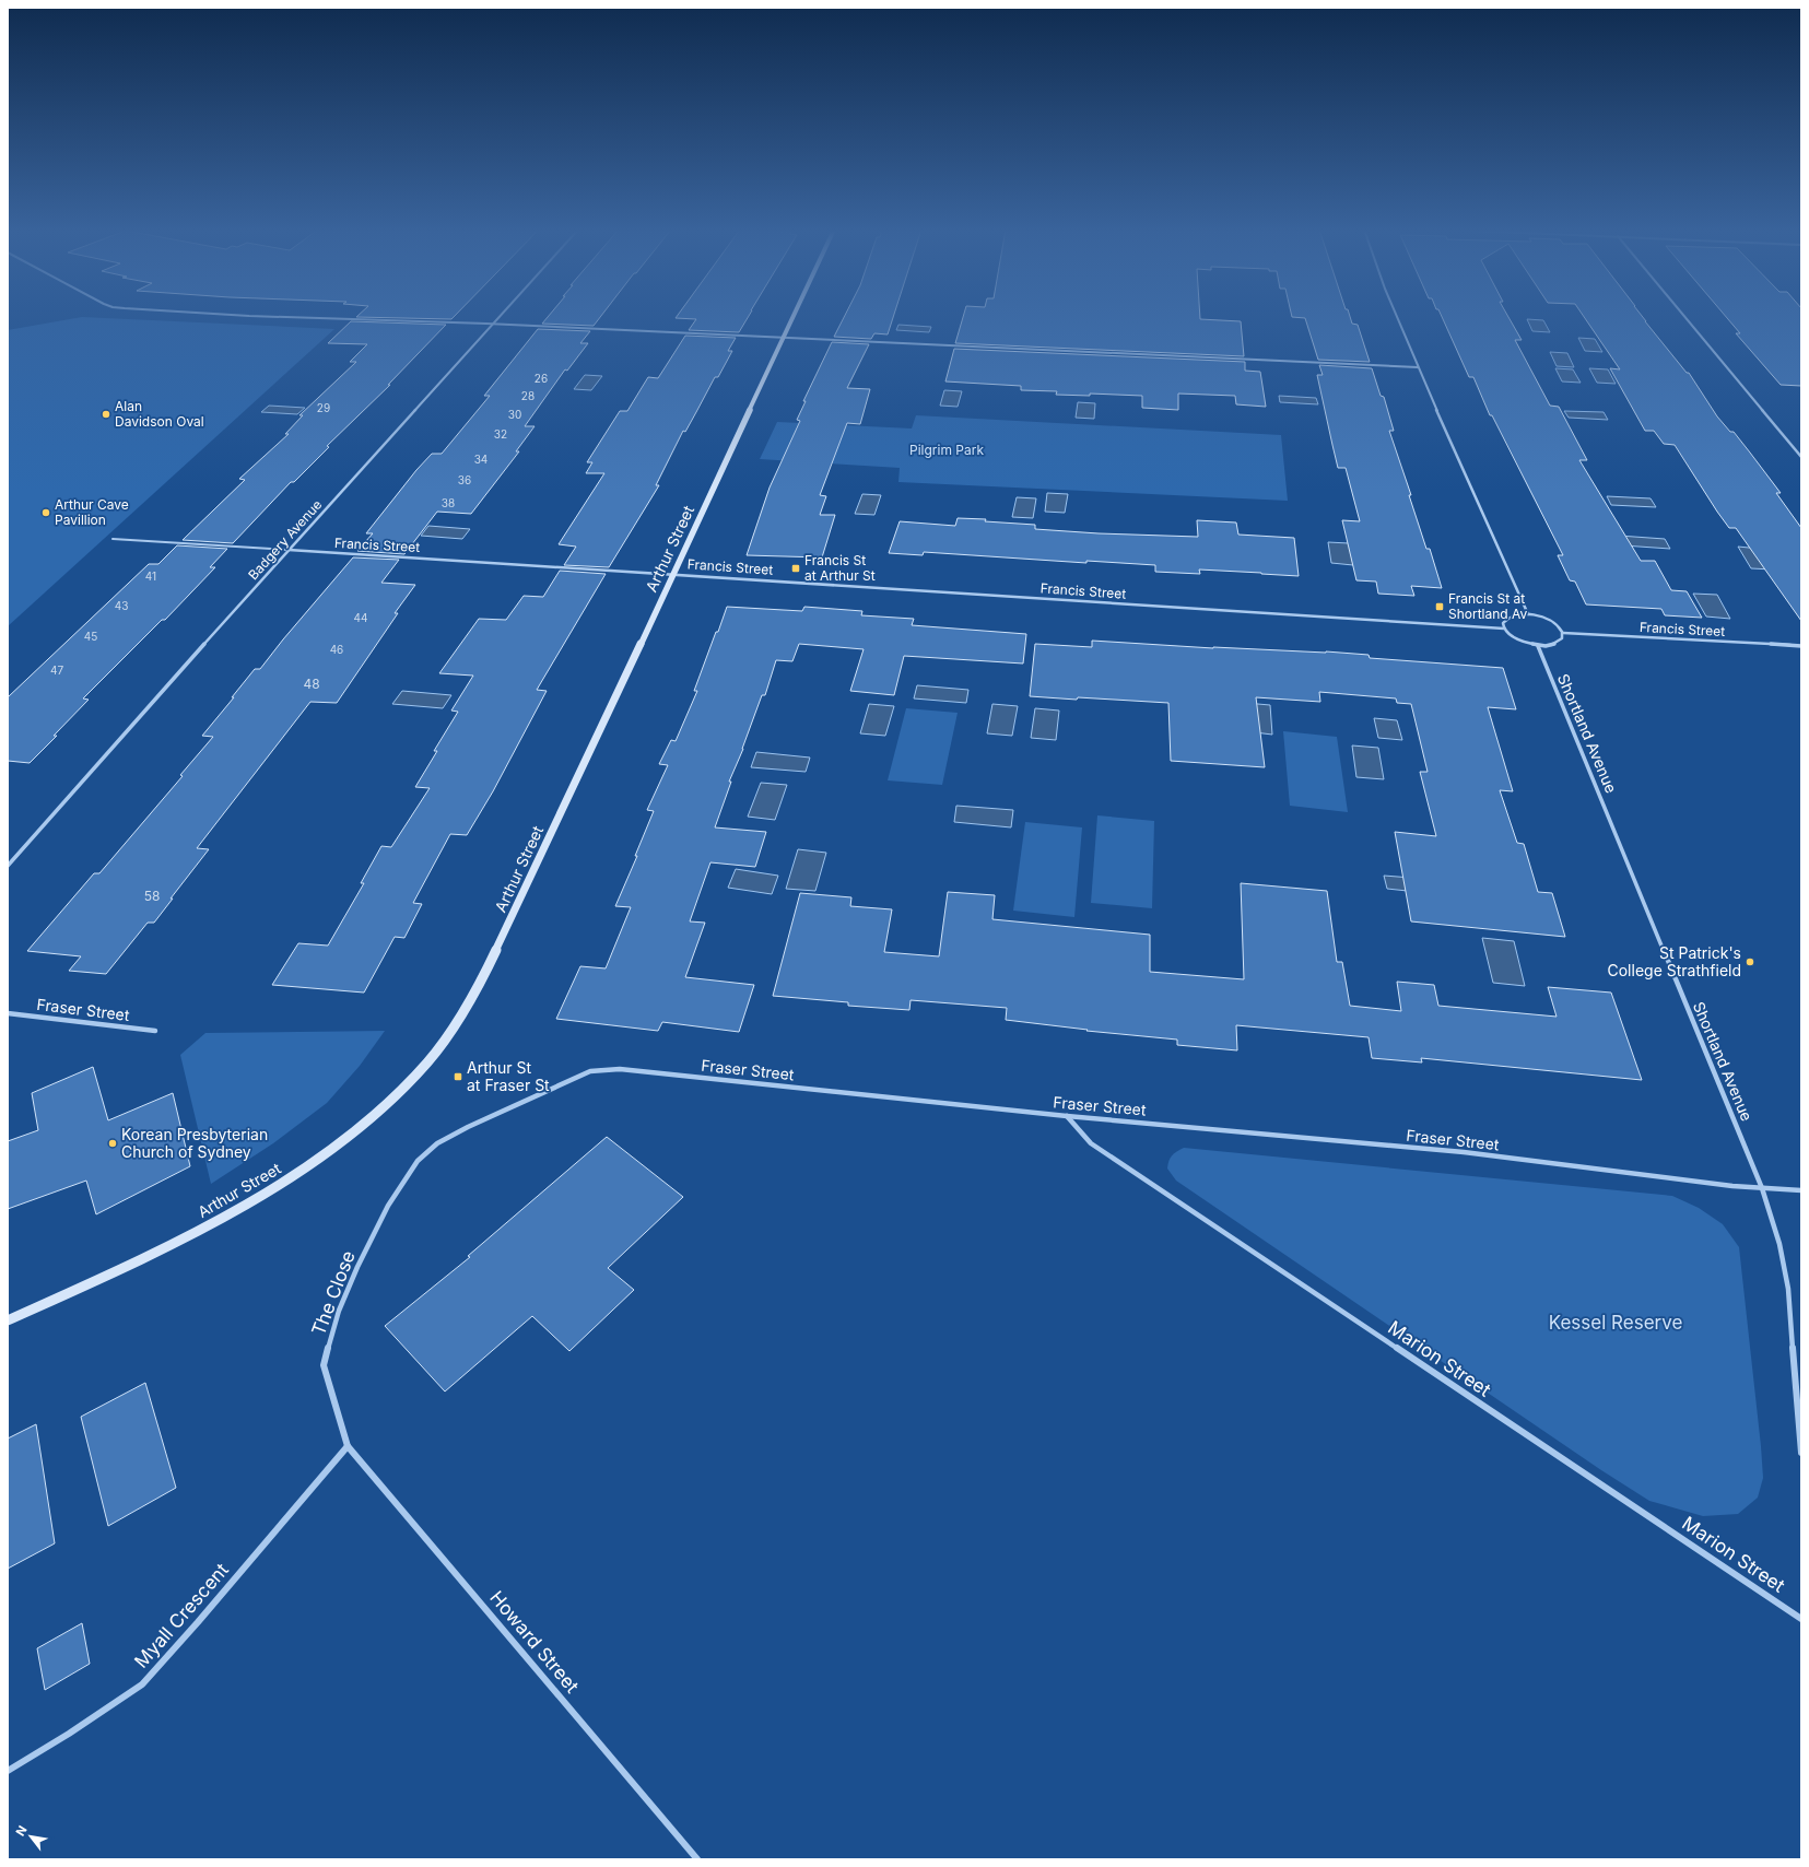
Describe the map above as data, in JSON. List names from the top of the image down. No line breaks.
{"streets":{"main road":["Arthur Street"],"street":["Badgery Avenue","Francis Street","Shortland Avenue","Fraser Street","The Close","Marion Street","Myall Crescent","Howard Street"]},"crossings":[["Badgery Avenue","Francis Street"],["Francis Street","Arthur Street"],["Shortland Avenue","Fraser Street"],["Fraser Street","The Close"],["Fraser Street","Marion Street"],["The Close","Myall Crescent"],["The Close","Howard Street"],["Myall Crescent","Howard Street"]],"parks":["Pilgrim Park","Kessel Reserve"],"places":{"other":["Alan Davidson Oval","Arthur Cave Pavillion","St Patrick's College Strathfield","Korean Presbyterian Church of Sydney"],"transit":["Francis St at Arthur St","Francis St at Shortland Av","Arthur St at Fraser St"]},"house_numbers":["26","28","29","30","32","34","36","38","41","43","44","45","46","47","48","58"],"north":"top left"}
